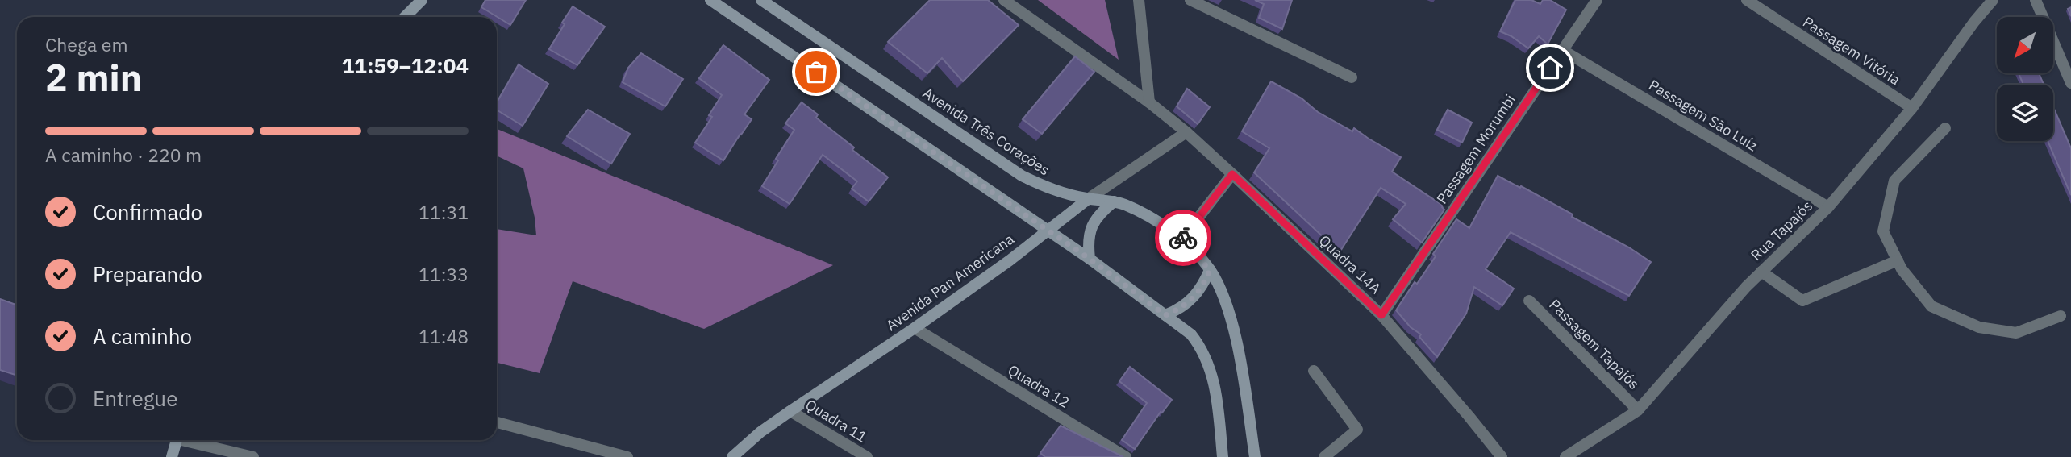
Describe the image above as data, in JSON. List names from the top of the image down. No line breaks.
{"streets":{"street":["Passagem Vitória","Passagem São Luíz","Avenida Três Corações","Passagem Morumbi","Rua Tapajós","Quadra 14A","Avenida Pan Americana","Passagem Tapajós","Quadra 12","Quadra 11"]},"crossings":[["Passagem Vitória","Rua Tapajós"],["Passagem São Luíz","Passagem Morumbi"],["Passagem São Luíz","Rua Tapajós"],["Avenida Três Corações","Avenida Pan Americana"],["Passagem Morumbi","Quadra 14A"],["Rua Tapajós","Passagem Tapajós"],["Quadra 14A","Avenida Pan Americana"],["Avenida Pan Americana","Quadra 12"],["Avenida Pan Americana","Quadra 11"]],"north":"bottom left","page":{"heading":["2 min","Chega em","11:59–12:04"],"bar":"A caminho · 220 m","list":[["Confirmado","11:31"],["Preparando","11:33"],["A caminho","11:48"],"Entregue"]}}
